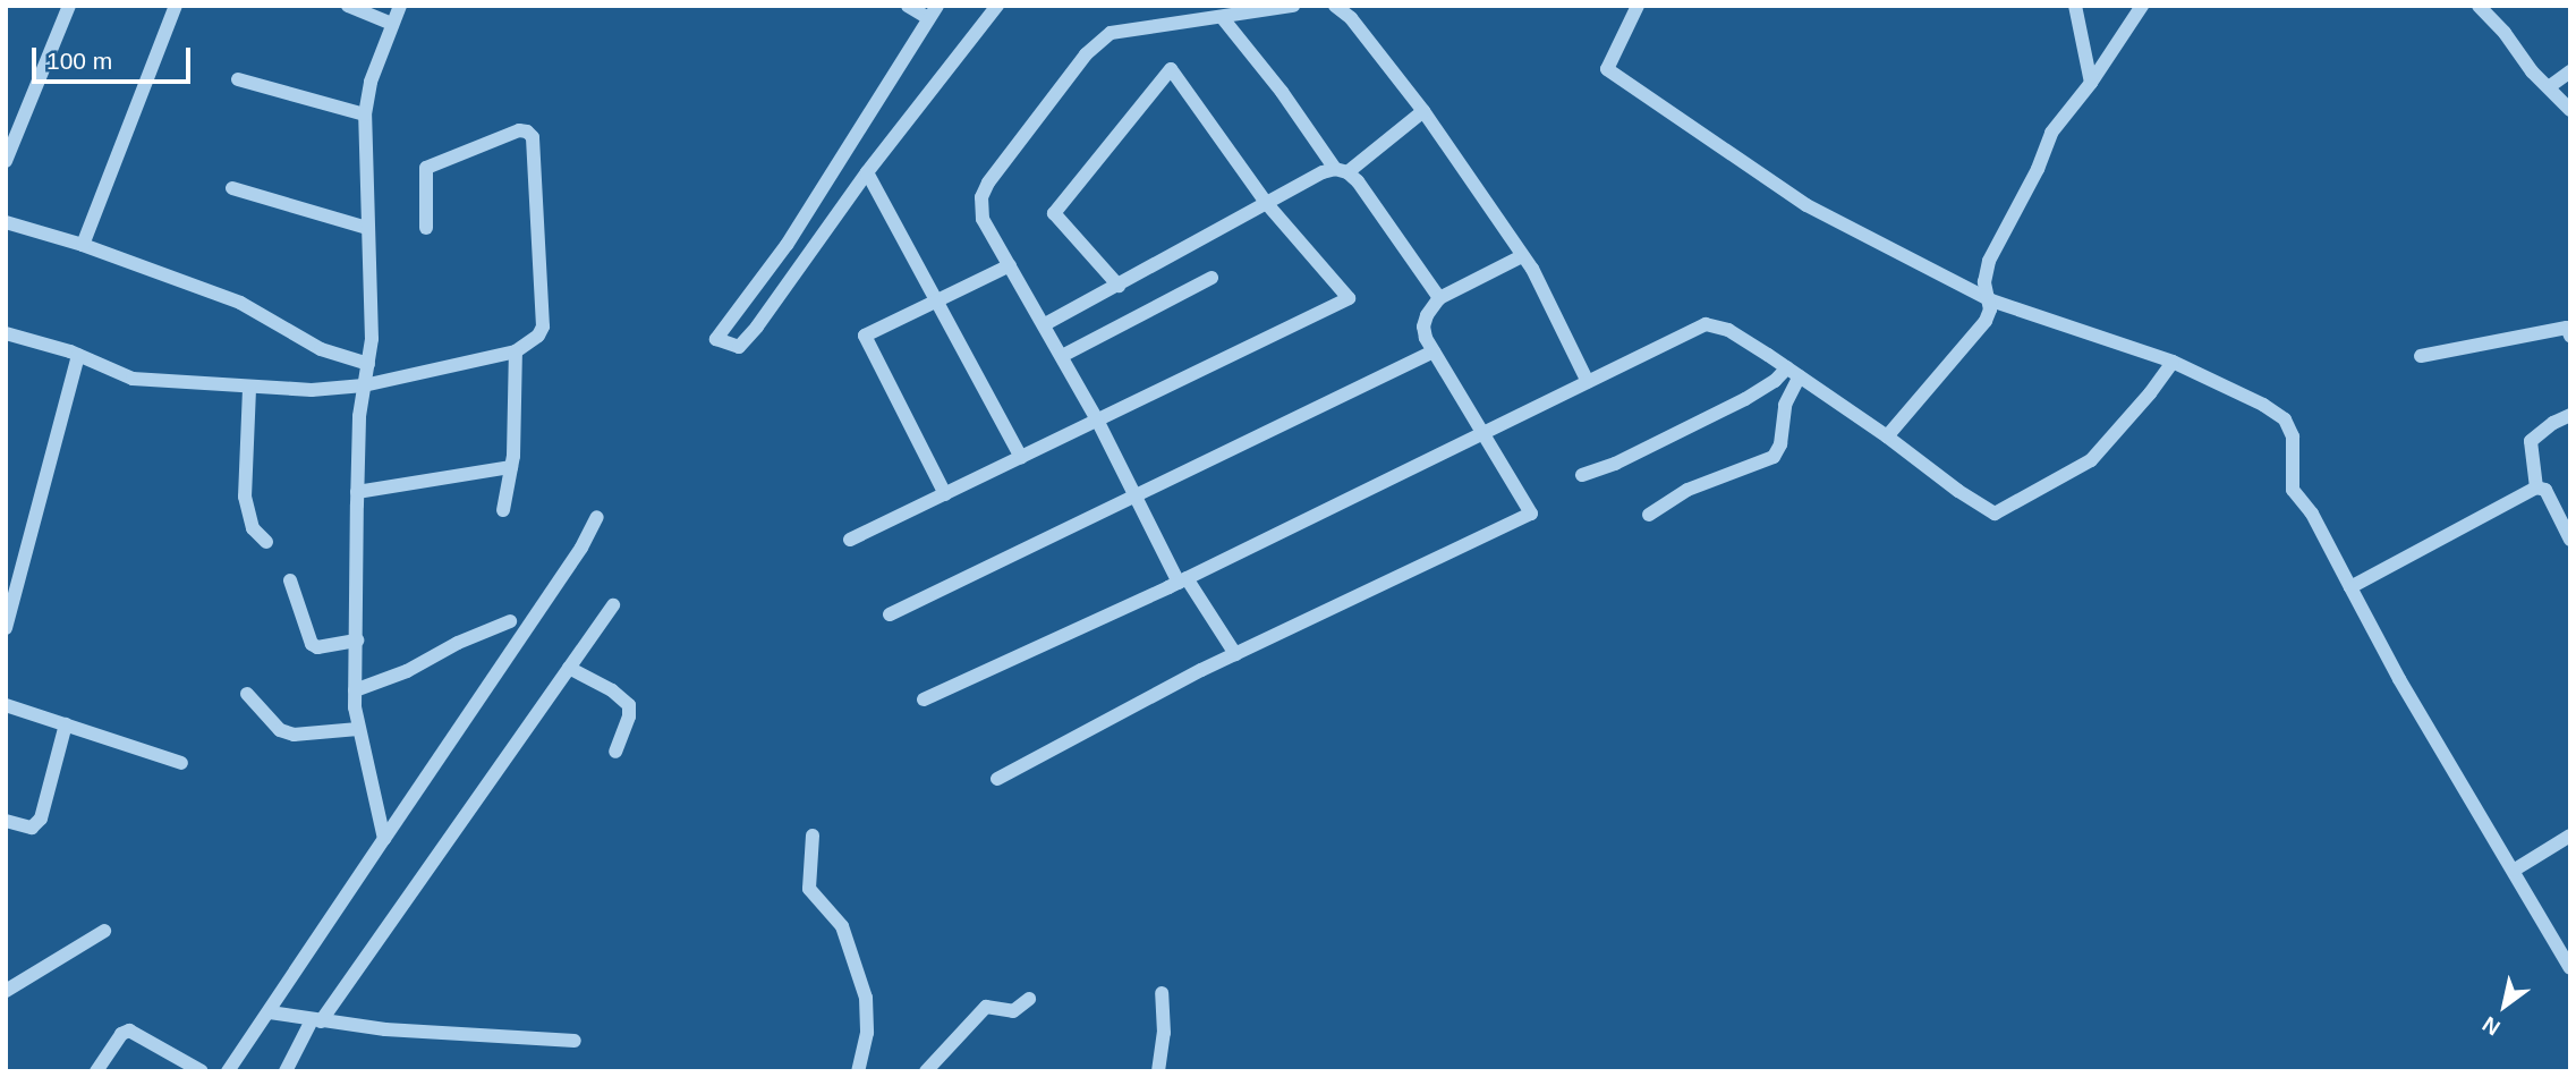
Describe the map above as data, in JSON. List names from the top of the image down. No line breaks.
{"scale_bar":"100 m","north":"bottom left"}
